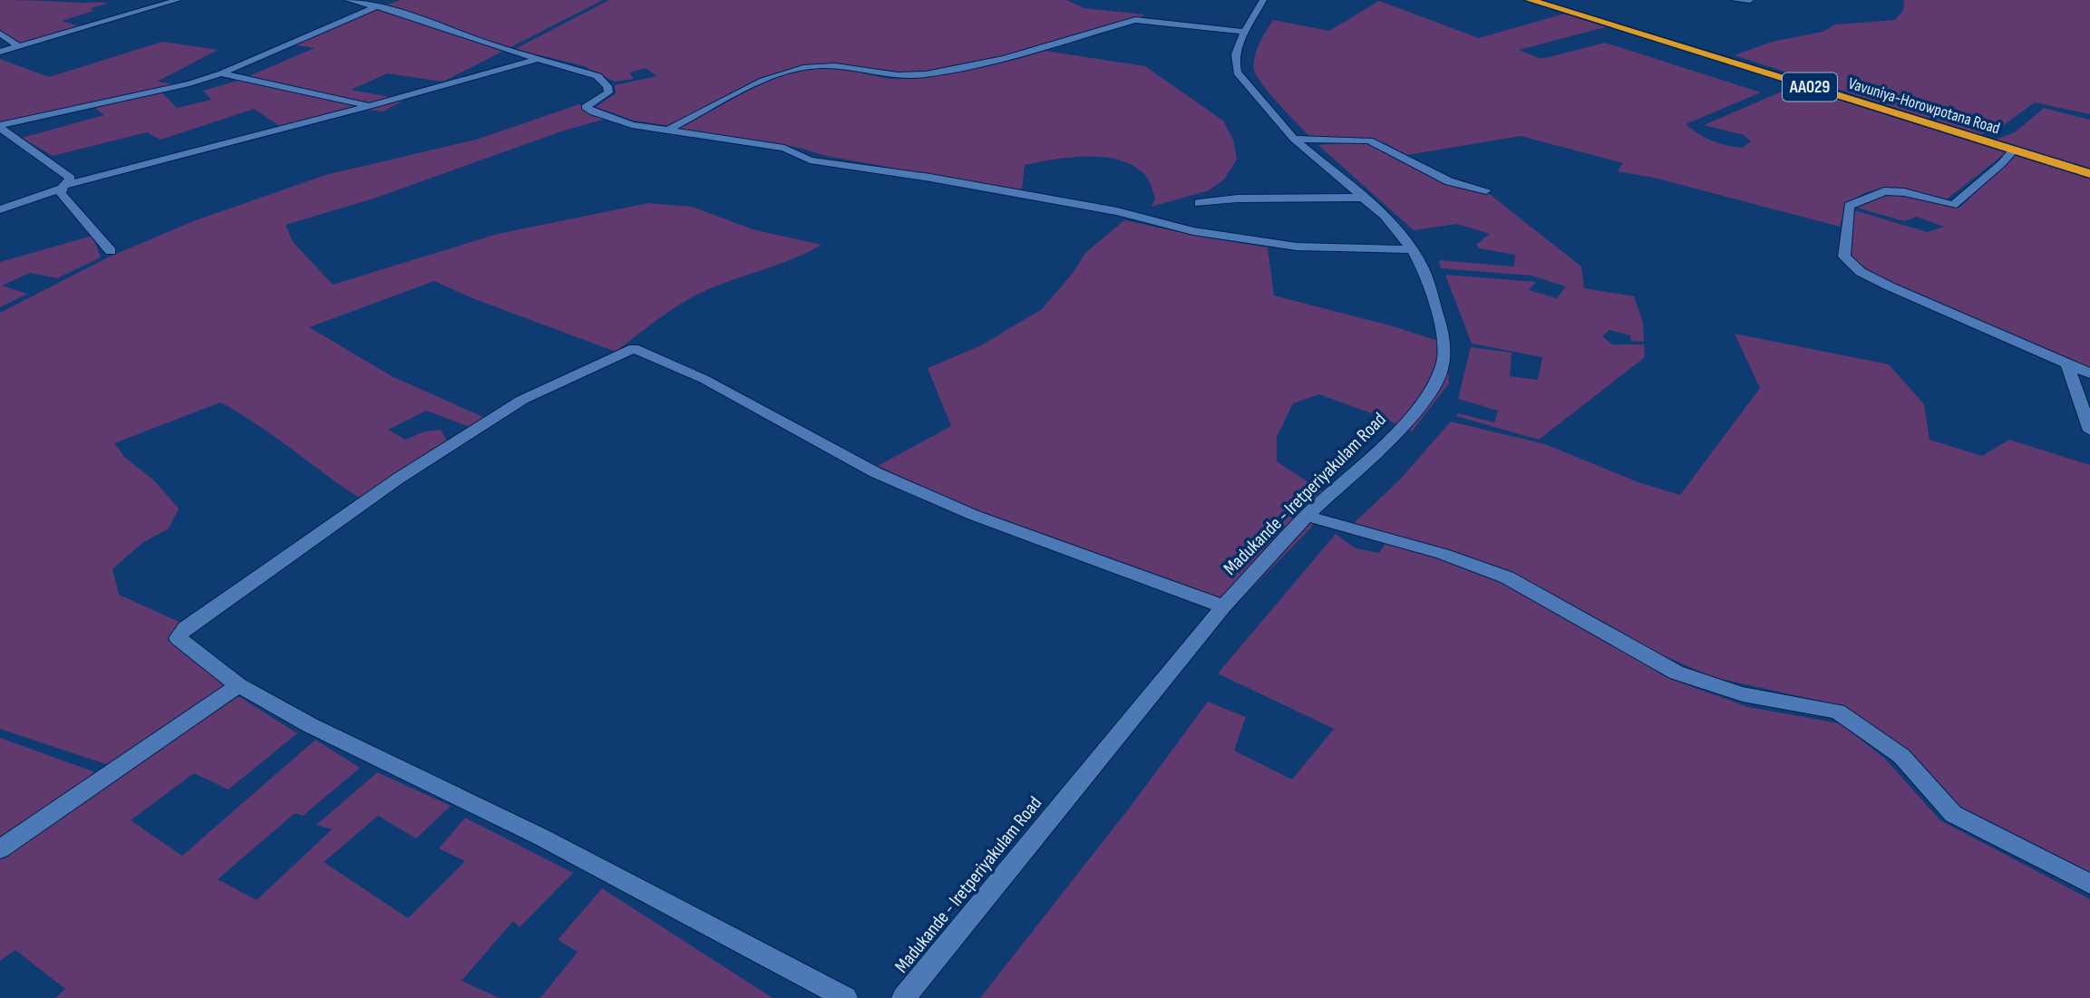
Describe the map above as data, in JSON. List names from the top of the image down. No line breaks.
{"streets":{"highway":["AA029","Vavuniya-Horowpotana Road"],"street":["Madukande - Iretperiyakulam Road"]}}
